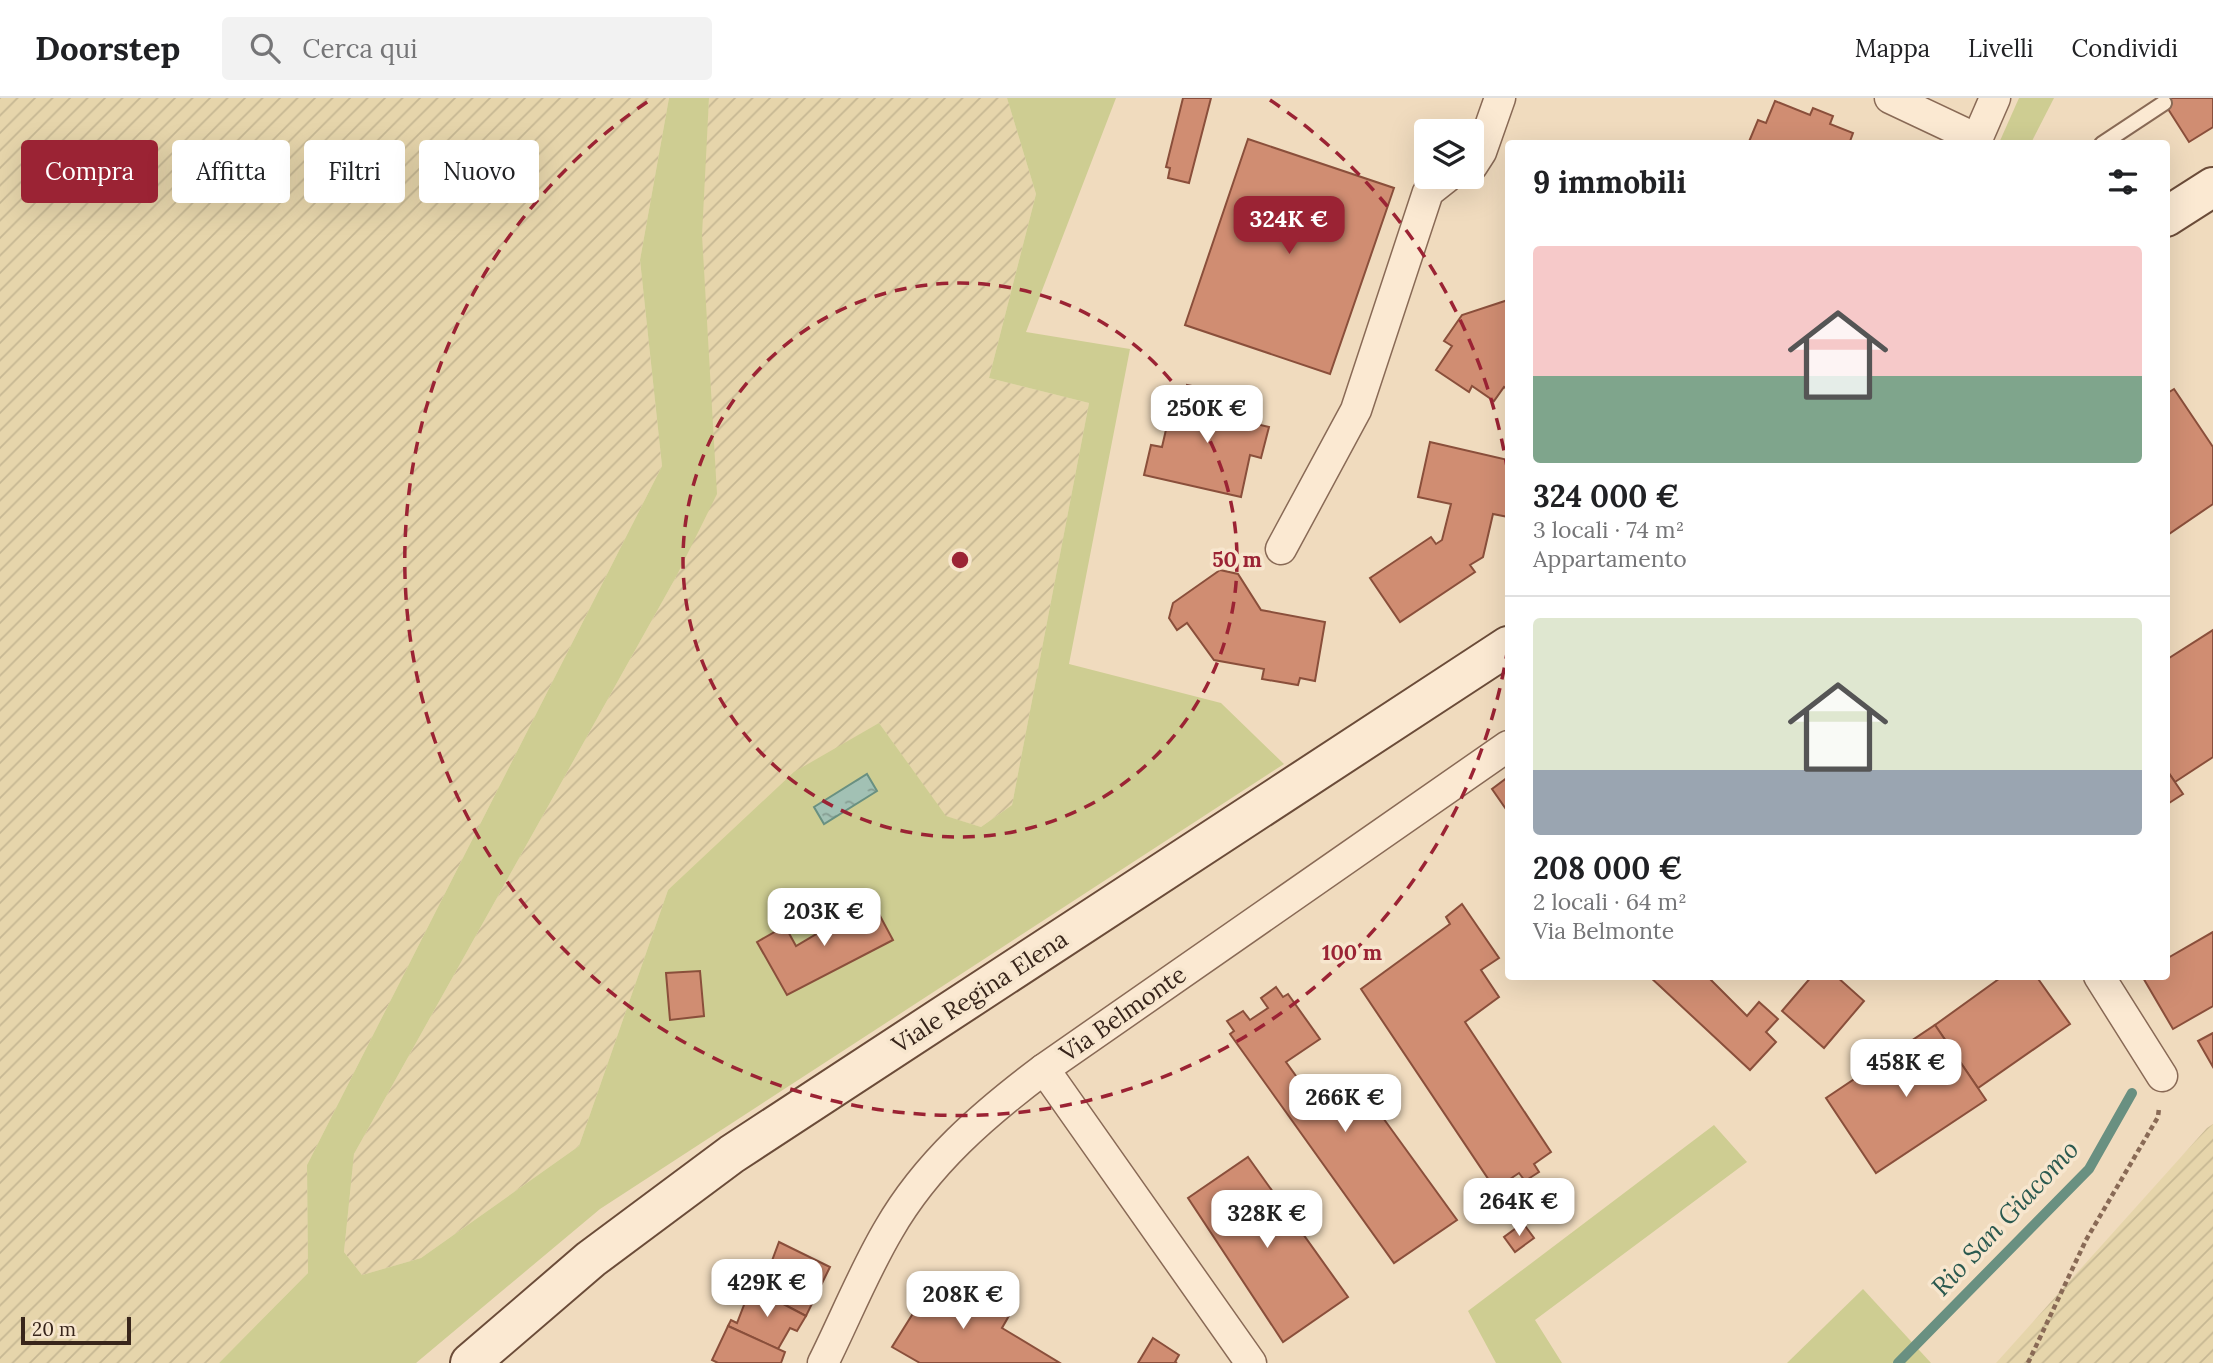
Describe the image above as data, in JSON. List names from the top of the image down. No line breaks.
{"streets":{"main road":["Viale Regina Elena"],"street":["Via Belmonte"]},"water":["Rio San Giacomo"],"scale_bar":"20 m","page":{"header":"Doorstep","search":"Cerca qui","nav":["Mappa","Livelli","Condividi"],"chip":["Compra","Affitta","Filtri","Nuovo"],"heading":"9 immobili","price":["324K €","250K €","203K €","458K €","266K €","264K €","328K €","429K €","208K €"],"list":[{"name":"324 000 €","note":"3 locali · 74 m² · Appartamento"},{"name":"208 000 €","note":"2 locali · 64 m² · Via Belmonte"}],"scale":"20 m"},"rings":["50 m","100 m"]}
